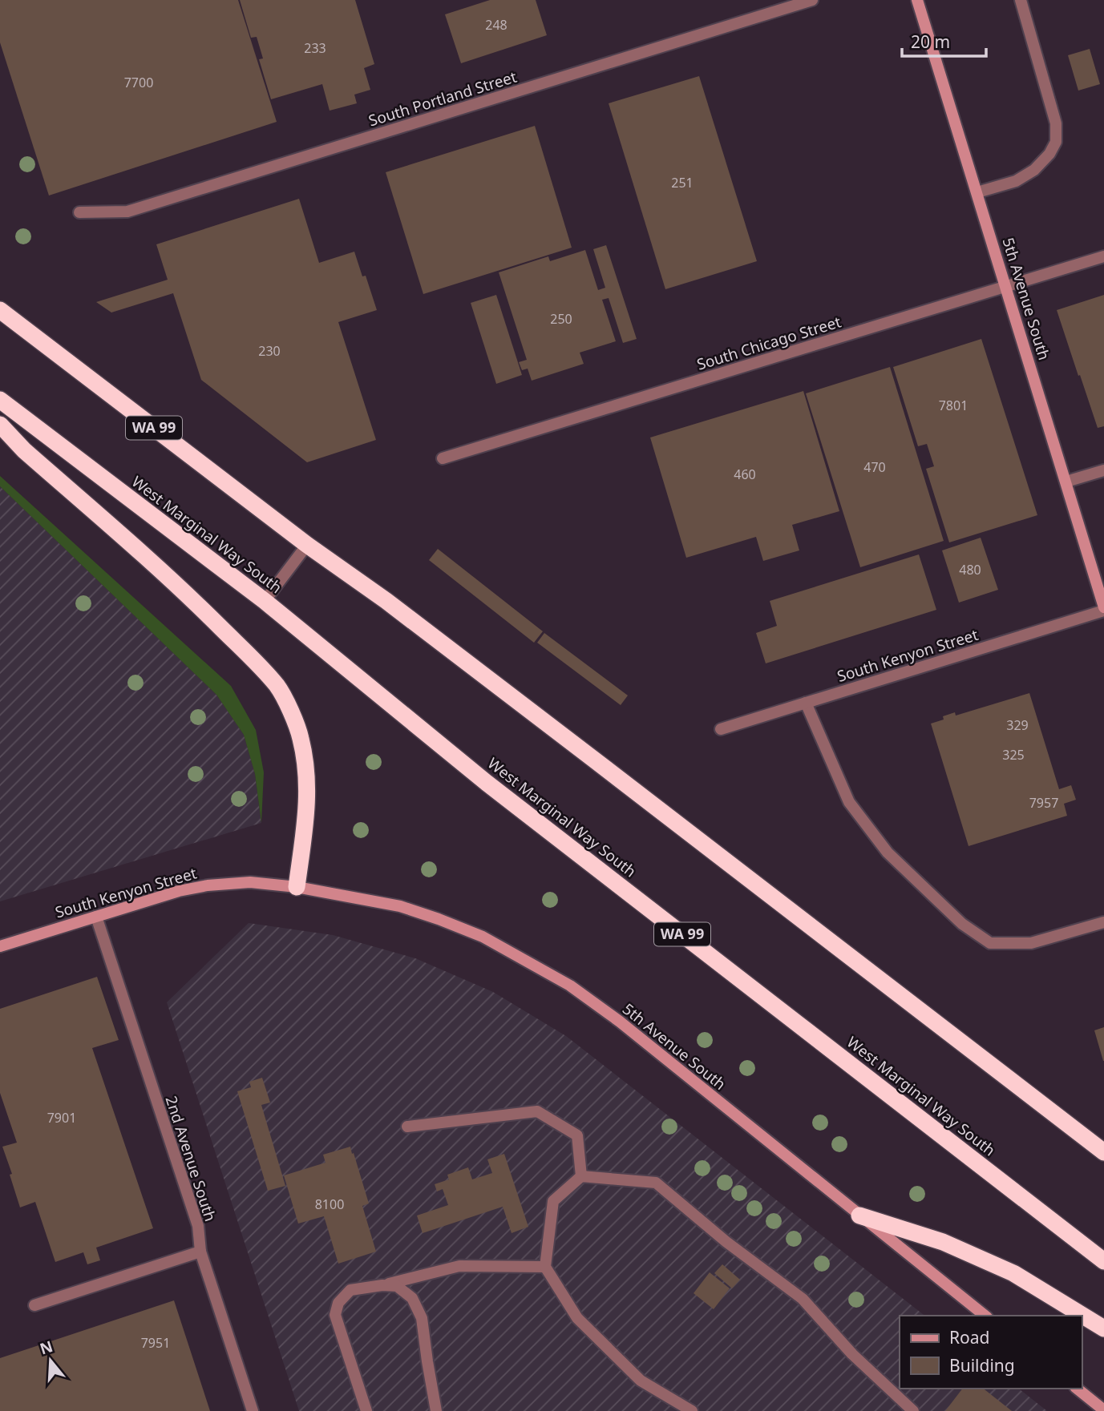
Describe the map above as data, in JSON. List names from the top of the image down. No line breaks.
{"streets":{"highway":["WA 99","West Marginal Way South"],"street":["South Portland Street","5th Avenue South","South Chicago Street","South Kenyon Street","2nd Avenue South"]},"crossings":[["5th Avenue South","South Chicago Street"],["5th Avenue South","South Kenyon Street"],["South Kenyon Street","2nd Avenue South"]],"house_numbers":["248","233","7700","251","250","230","7801","470","460","480","329","325","7957","7901","8100","7951"],"legend":["Road","Building"],"scale_bar":"20 m","north":"top"}
